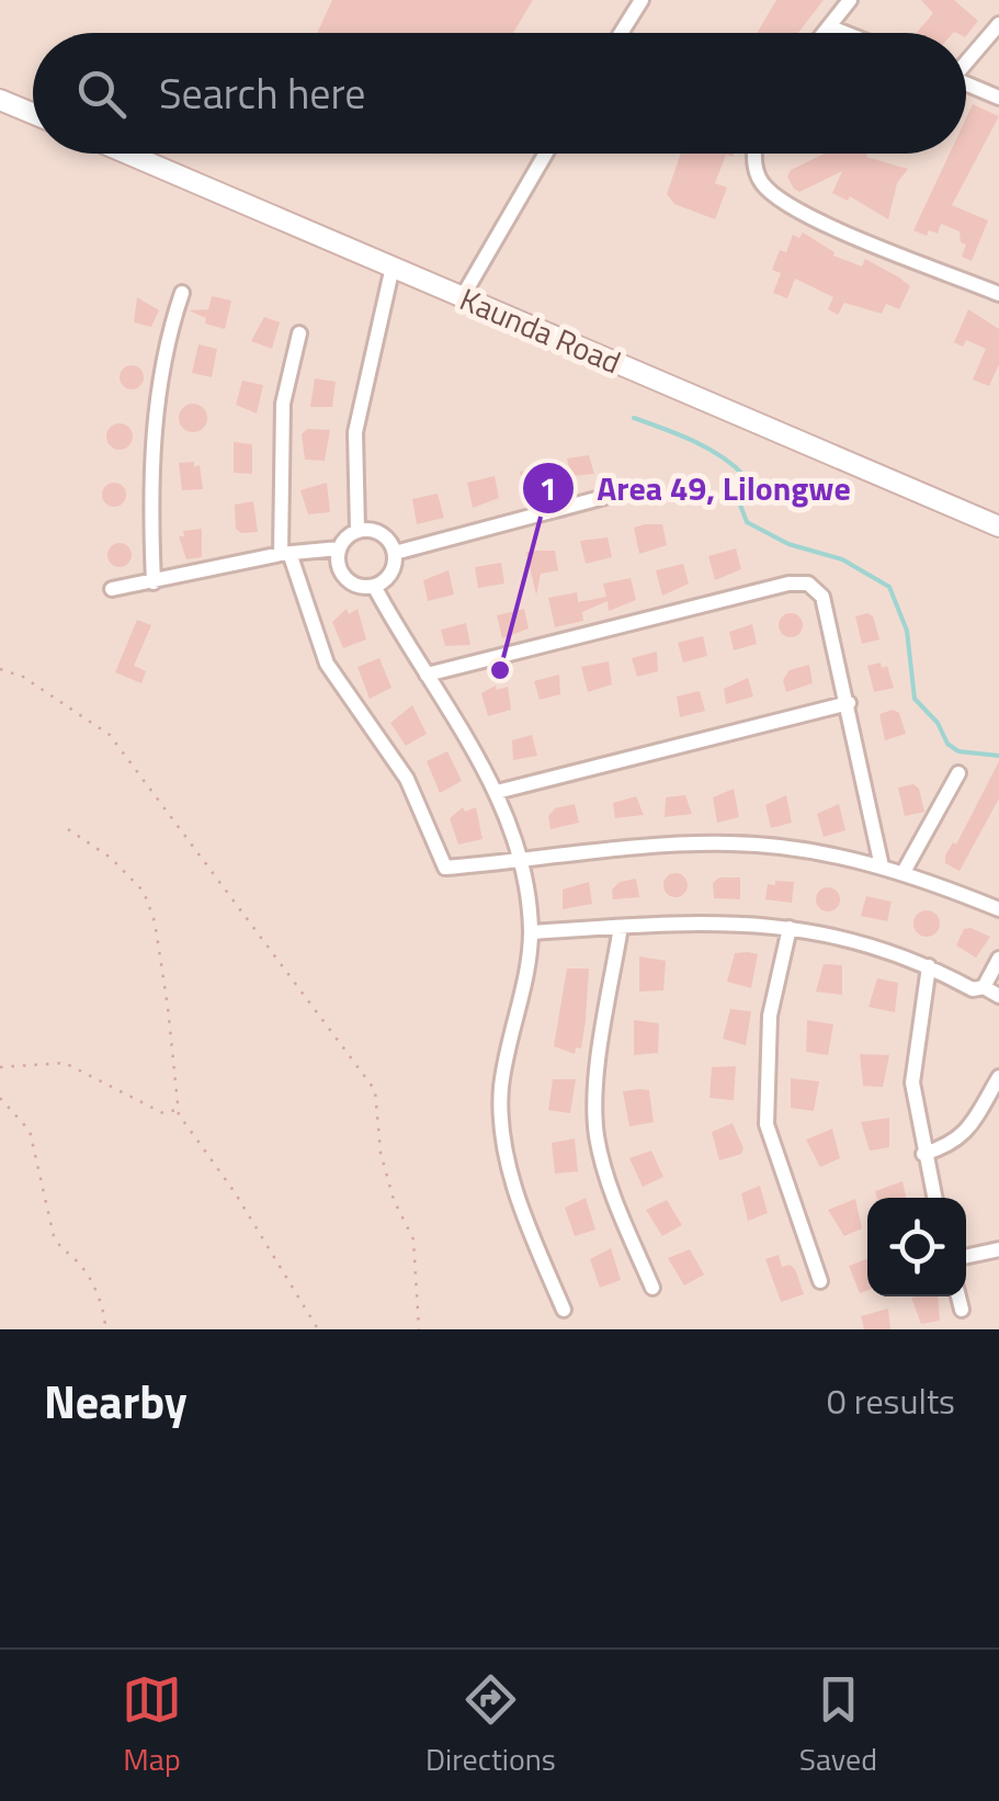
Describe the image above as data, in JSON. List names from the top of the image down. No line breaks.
{"streets":{"main road":["Kaunda Road"]},"places":["Area 49, Lilongwe"],"page":{"search":"Search here","heading":["Nearby","0 results"],"nav":["Map","Directions","Saved"]}}
